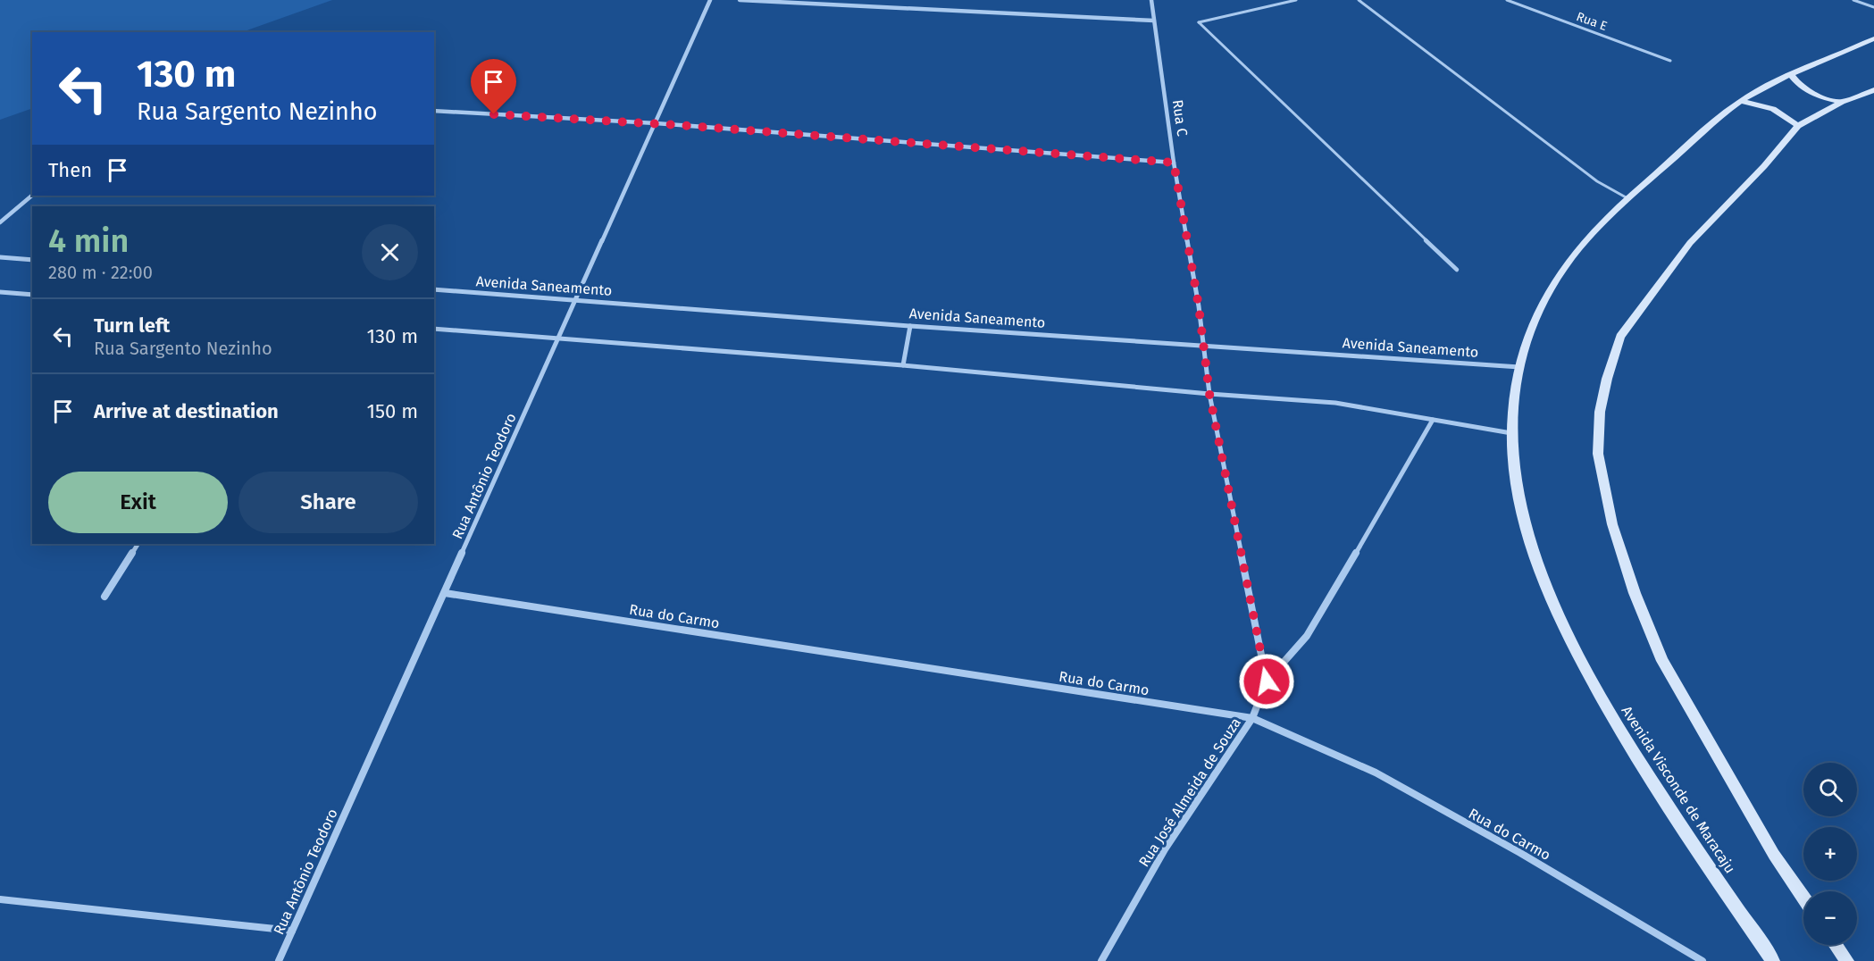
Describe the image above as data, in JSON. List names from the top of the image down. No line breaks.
{"streets":{"main road":["Avenida Visconde de Maracaju"],"street":["Rua C","Avenida Saneamento","Rua Antônio Teodoro","Rua do Carmo","Rua José Almeida de Souza"],"lane":["Rua E"]},"crossings":[["Rua C","Avenida Saneamento"],["Rua C","Rua José Almeida de Souza"],["Avenida Saneamento","Rua Antônio Teodoro"],["Avenida Saneamento","Avenida Visconde de Maracaju"],["Rua Antônio Teodoro","Rua do Carmo"],["Rua do Carmo","Rua José Almeida de Souza"]],"page":{"turn":["130 m","Rua Sargento Nezinho"],"then":"Then","heading":["4 min","280 m · 22:00"],"list":[{"name":"Turn left","note":"Rua Sargento Nezinho","value":"130 m"},{"name":"Arrive at destination","value":"150 m"}],"buttons":["Exit","Share"],"map_buttons":["+","−"]}}
